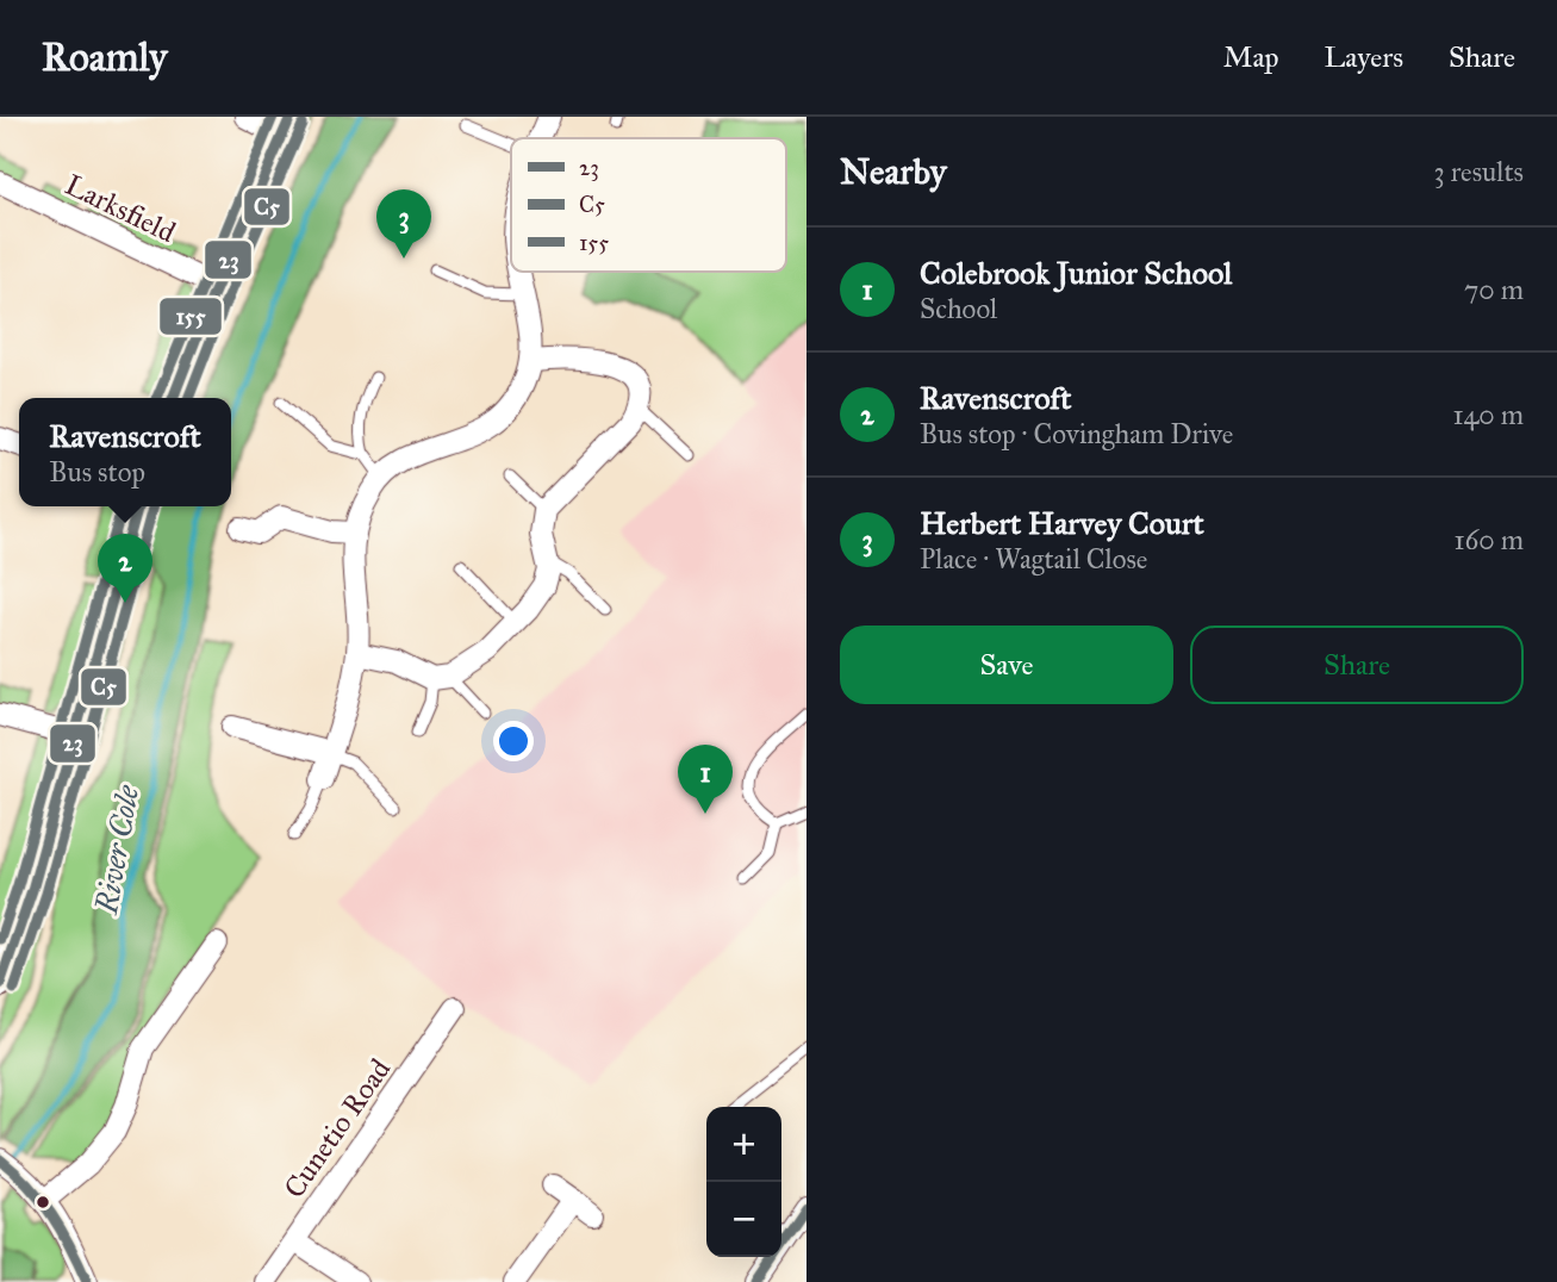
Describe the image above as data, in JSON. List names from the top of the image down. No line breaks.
{"streets":{"street":["Larksfield","Cunetio Road"]},"water":["River Cole"],"lines":["transit line 23","transit line 155","transit line C5"],"legend":["23","C5","155"],"page":{"header":"Roamly","nav":["Map","Layers","Share"],"heading":["Nearby","3 results"],"pins":["3","2","1"],"list":[{"mark":"1","name":"Colebrook Junior School","note":"School","value":"70 m"},{"mark":"2","name":"Ravenscroft","note":"Bus stop · Covingham Drive","value":"140 m"},{"mark":"3","name":"Herbert Harvey Court","note":"Place · Wagtail Close","value":"160 m"}],"popup":["Ravenscroft","Bus stop"],"buttons":["Save","Share"],"map_buttons":["+","−"]}}
